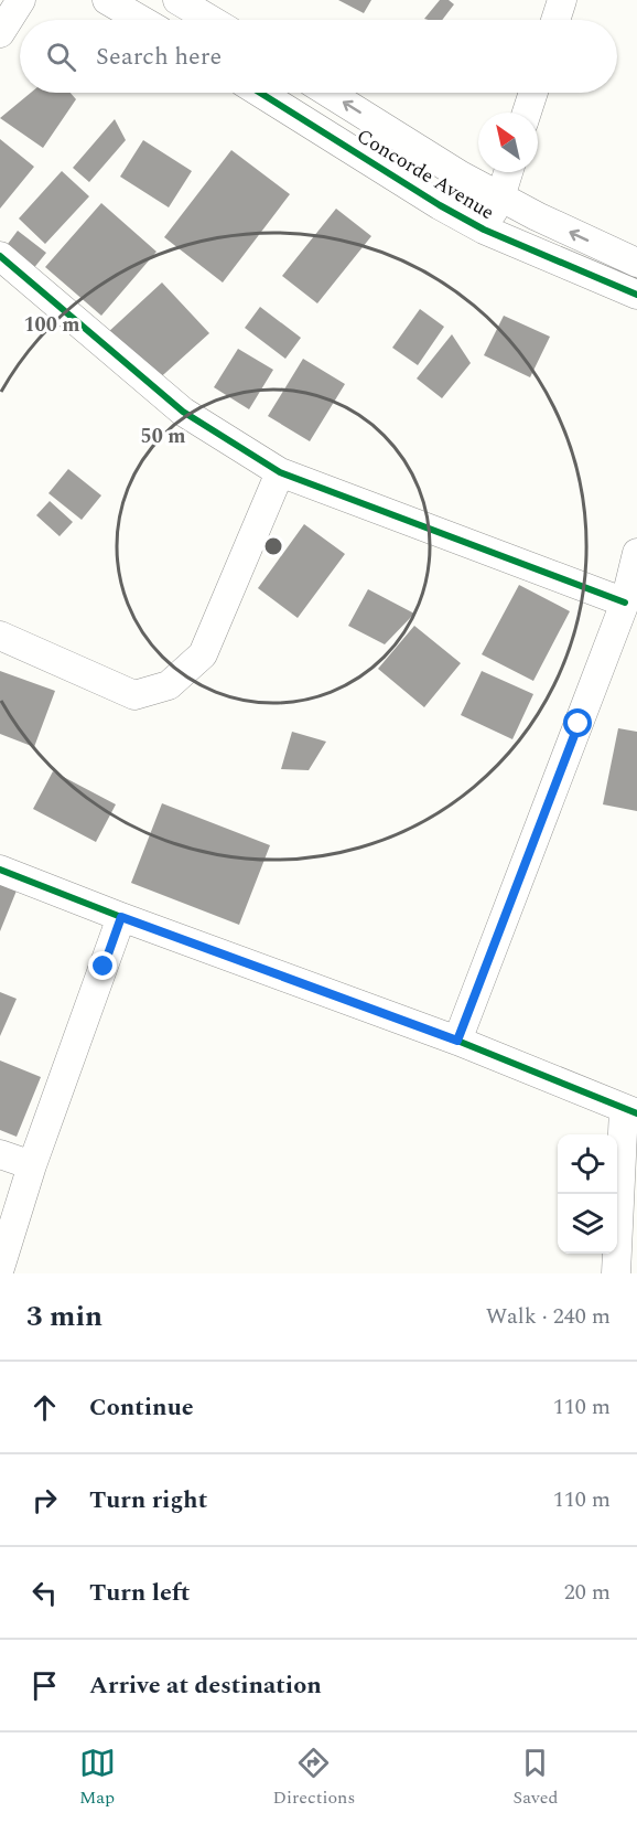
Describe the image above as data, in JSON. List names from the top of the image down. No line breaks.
{"streets":{"street":["Concorde Avenue"]},"north":"top left","page":{"search":"Search here","heading":["3 min","Walk · 240 m"],"list":[["Continue","110 m"],["Turn right","110 m"],["Turn left","20 m"],"Arrive at destination"],"nav":["Map","Directions","Saved"]},"rings":["100 m","50 m"]}
